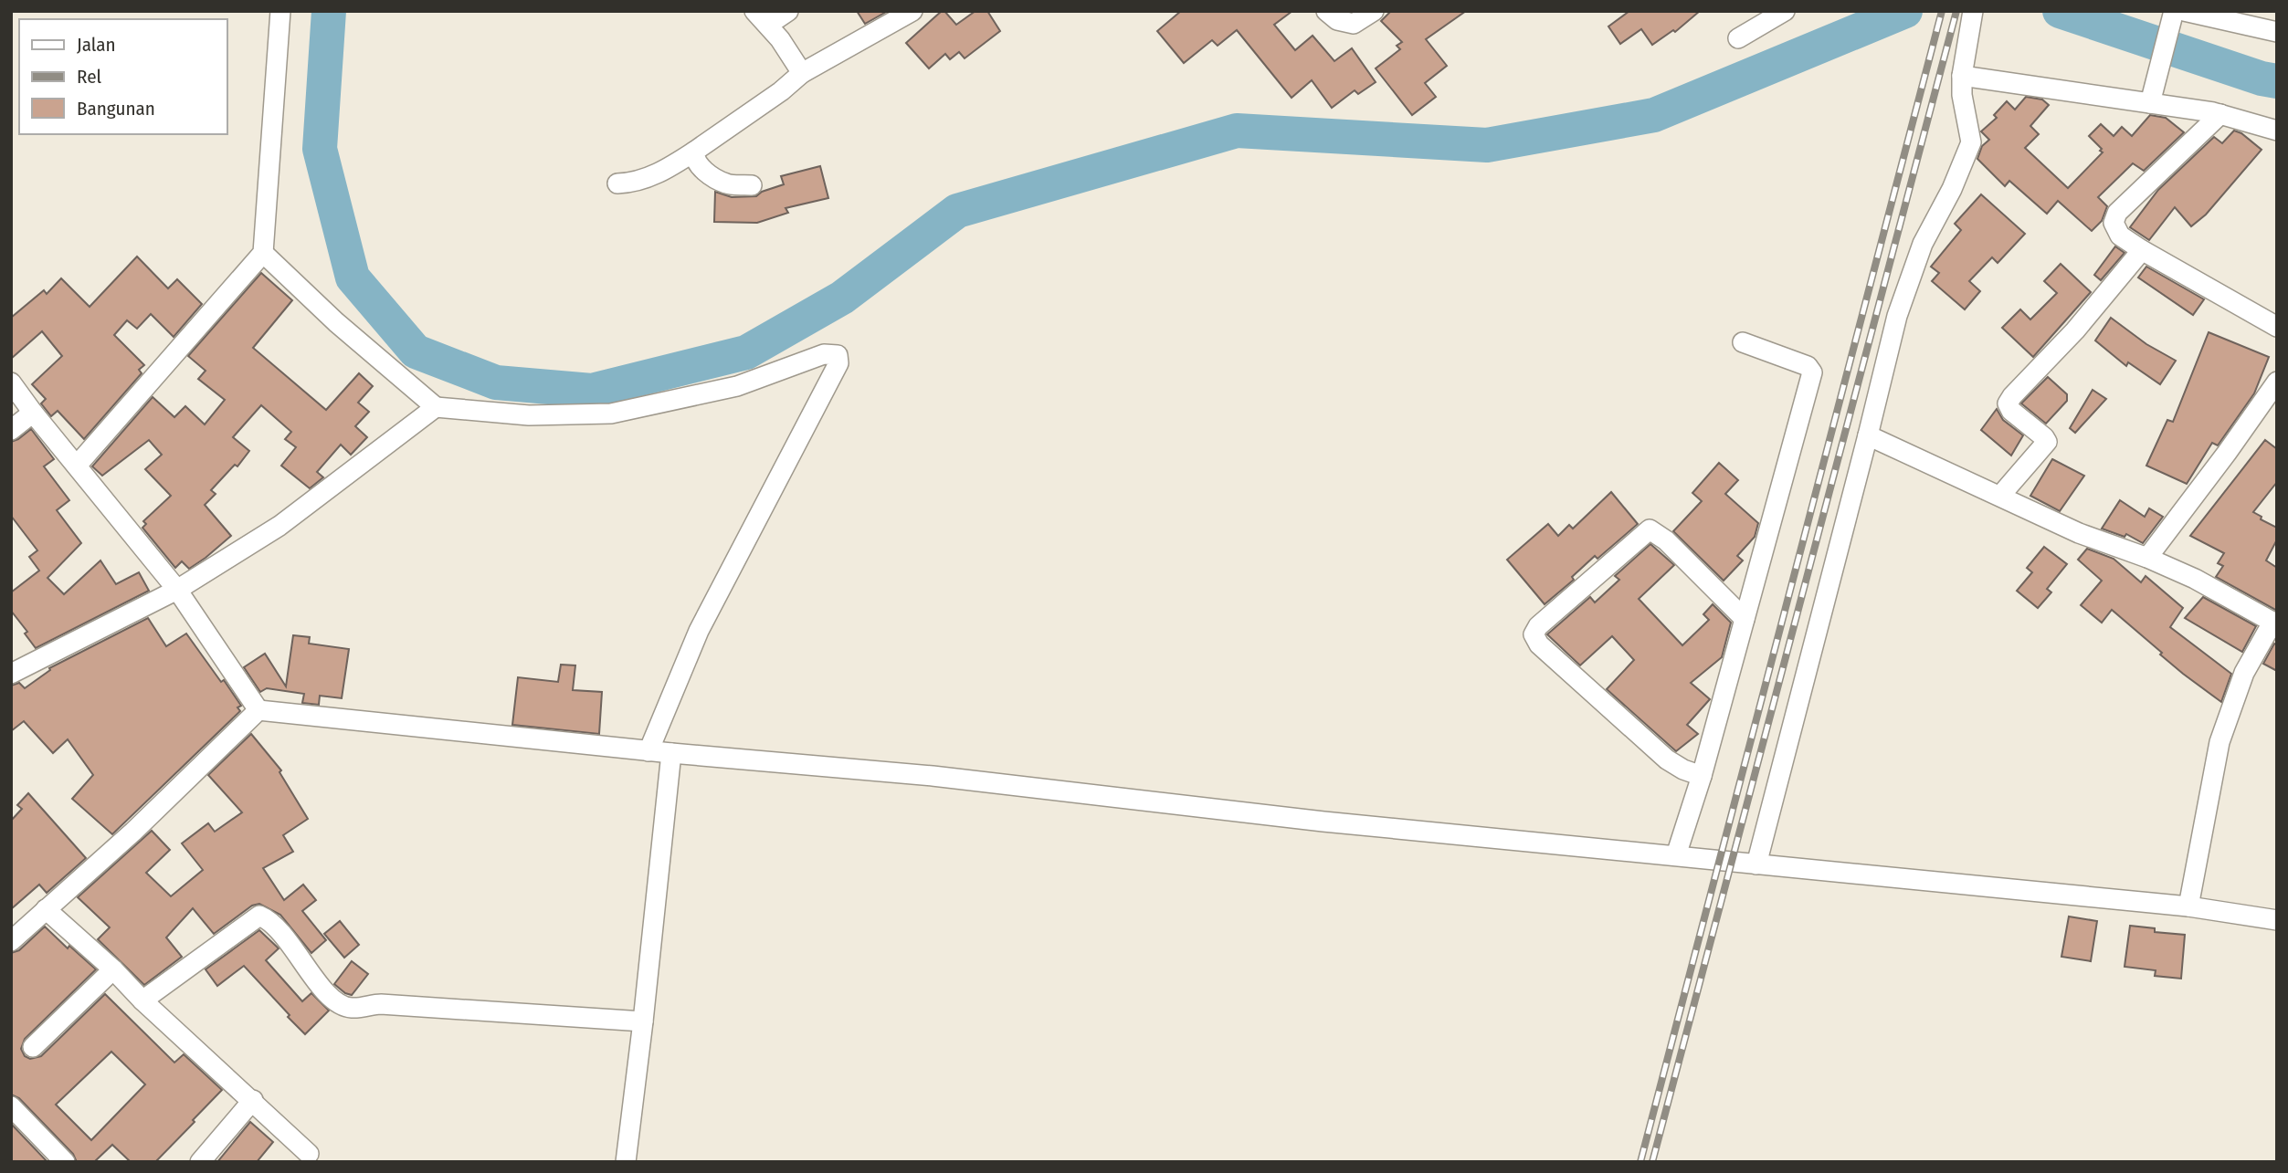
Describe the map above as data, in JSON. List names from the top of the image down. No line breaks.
{"legend":["Jalan","Rel","Bangunan"]}
